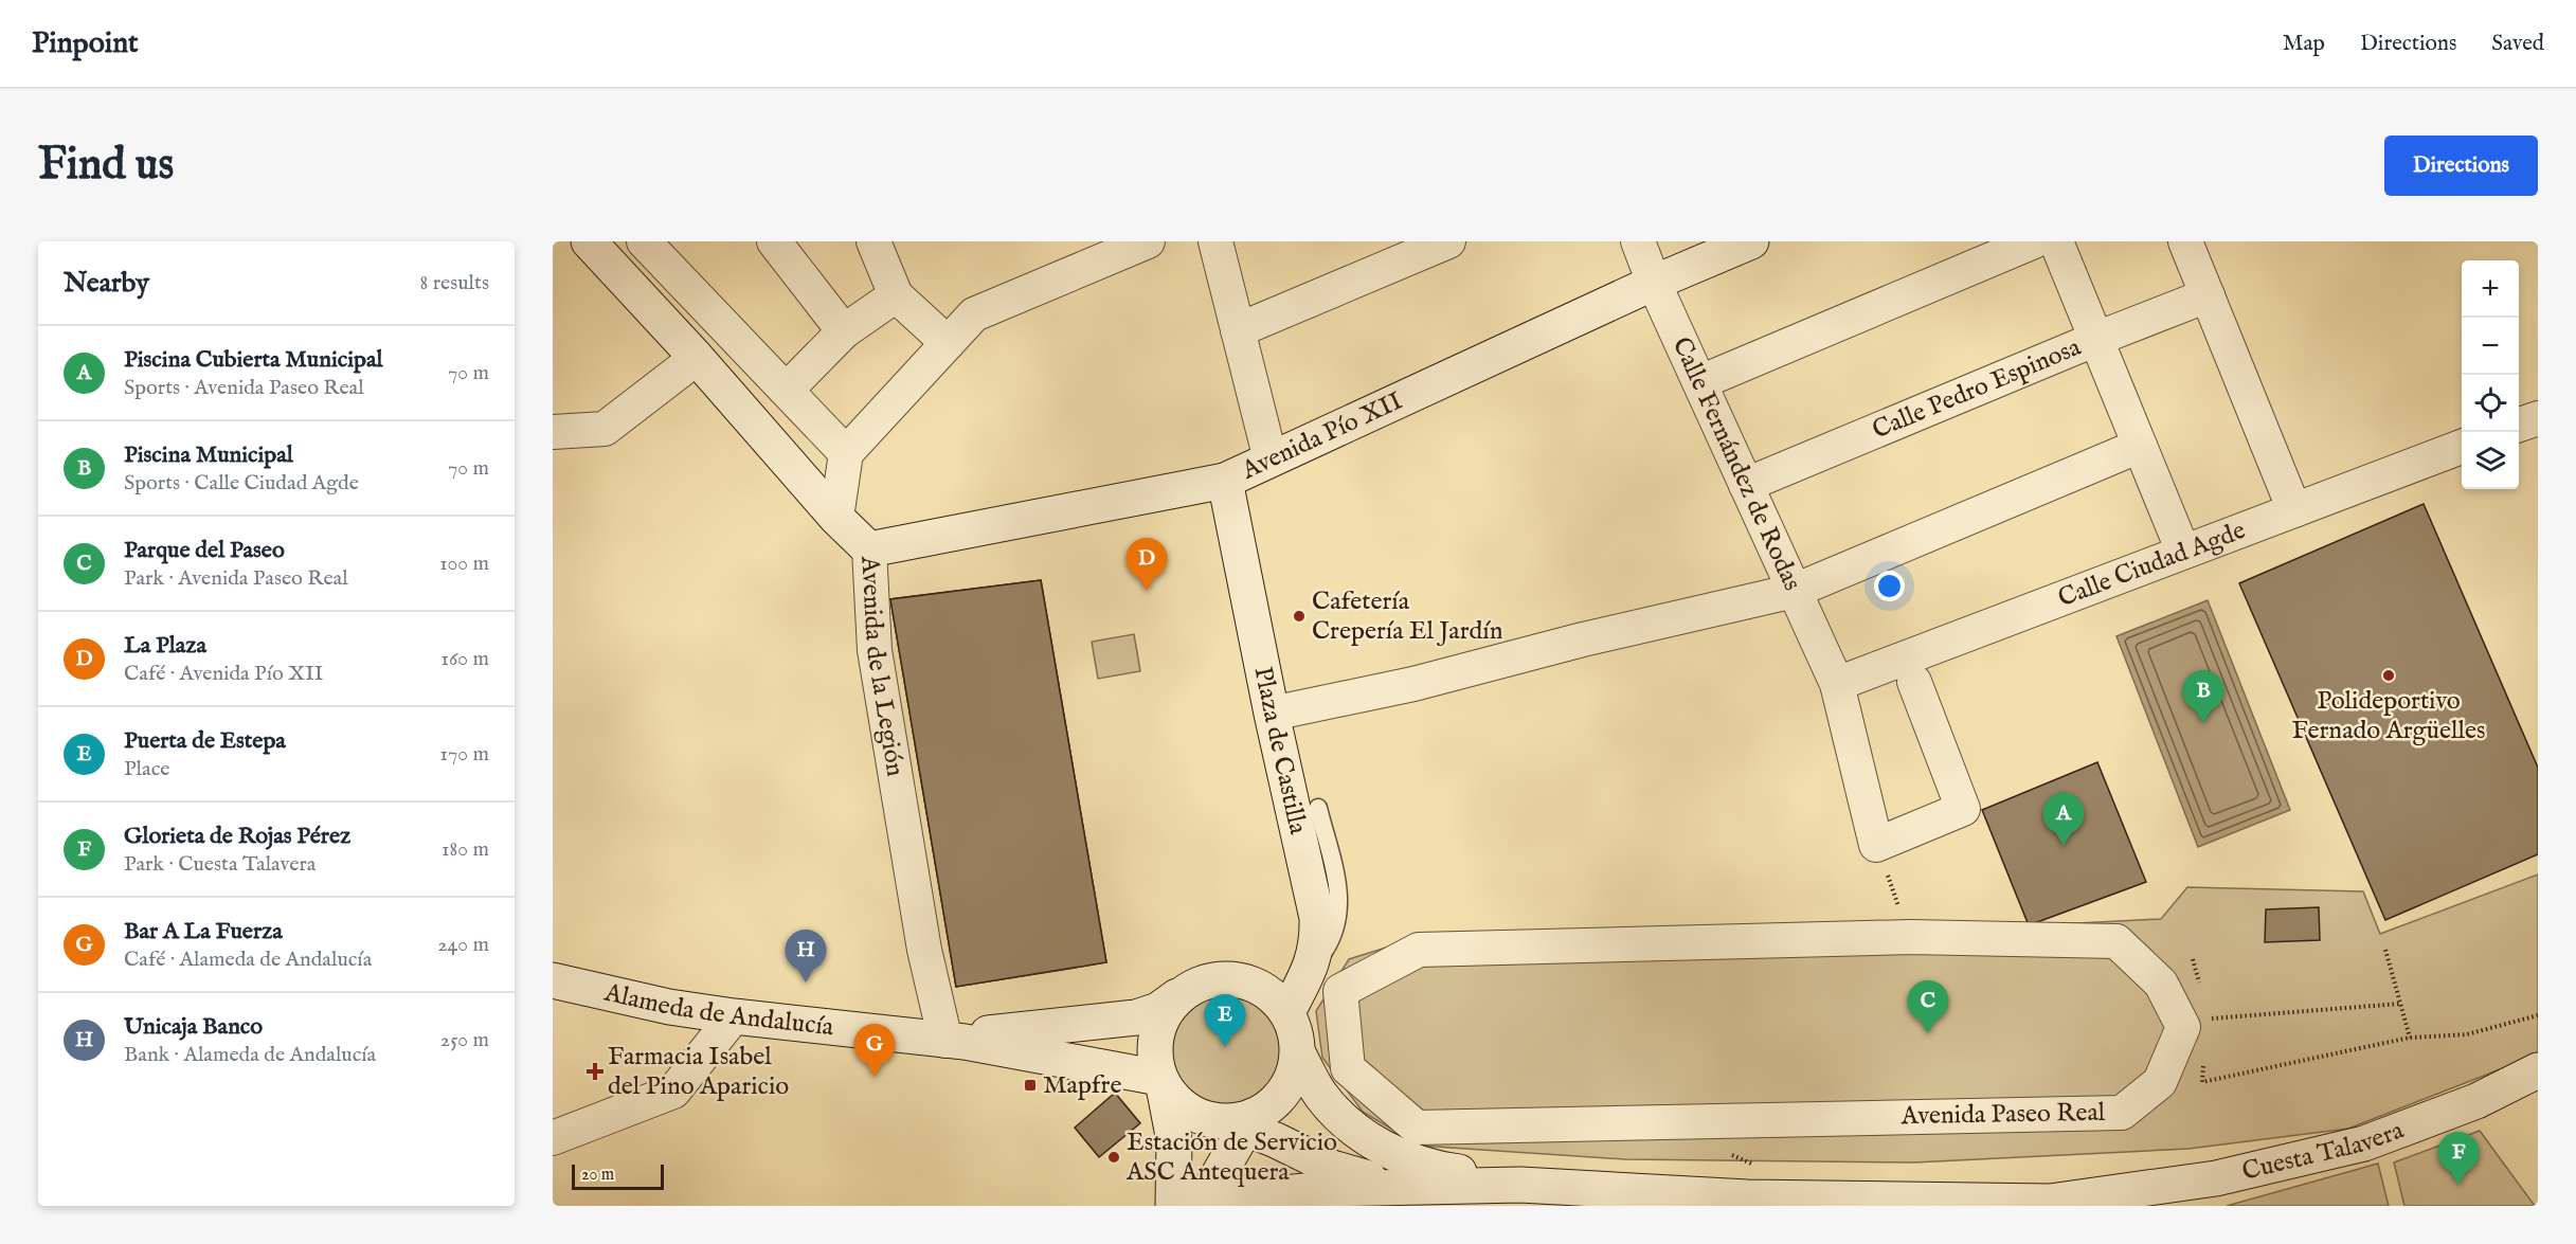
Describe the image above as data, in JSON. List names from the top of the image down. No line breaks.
{"streets":{"street":["Calle Pedro Espinosa","Avenida Pío XII","Calle Fernández de Rodas","Calle Ciudad Agde","Avenida de la Legión","Plaza de Castilla","Alameda de Andalucía","Avenida Paseo Real","Cuesta Talavera"]},"crossings":[["Calle Pedro Espinosa","Calle Fernández de Rodas"],["Avenida Pío XII","Calle Fernández de Rodas"],["Avenida Pío XII","Avenida de la Legión"],["Avenida Pío XII","Plaza de Castilla"],["Calle Fernández de Rodas","Calle Ciudad Agde"],["Avenida de la Legión","Alameda de Andalucía"],["Plaza de Castilla","Alameda de Andalucía"]],"places":{"other":["Cafetería Crepería El Jardín","Polideportivo Fernado Argüelles","Estación de Servicio ASC Antequera"],"health":["Farmacia Isabel del Pino Aparicio"],"transit":["Mapfre"]},"scale_bar":"20 m","page":{"header":"Pinpoint","nav":["Map","Directions","Saved"],"buttons":"Directions","title":"Find us","heading":["Nearby","8 results"],"map_buttons":["+","−"],"list":[{"mark":"A","name":"Piscina Cubierta Municipal","note":"Sports · Avenida Paseo Real","value":"70 m"},{"mark":"B","name":"Piscina Municipal","note":"Sports · Calle Ciudad Agde","value":"70 m"},{"mark":"C","name":"Parque del Paseo","note":"Park · Avenida Paseo Real","value":"100 m"},{"mark":"D","name":"La Plaza","note":"Café · Avenida Pío XII","value":"160 m"},{"mark":"E","name":"Puerta de Estepa","note":"Place","value":"170 m"},{"mark":"F","name":"Glorieta de Rojas Pérez","note":"Park · Cuesta Talavera","value":"180 m"},{"mark":"G","name":"Bar A La Fuerza","note":"Café · Alameda de Andalucía","value":"240 m"},{"mark":"H","name":"Unicaja Banco","note":"Bank · Alameda de Andalucía","value":"250 m"}],"pins":["D","B","A","H","C","E","G","F"],"scale":"20 m"}}
